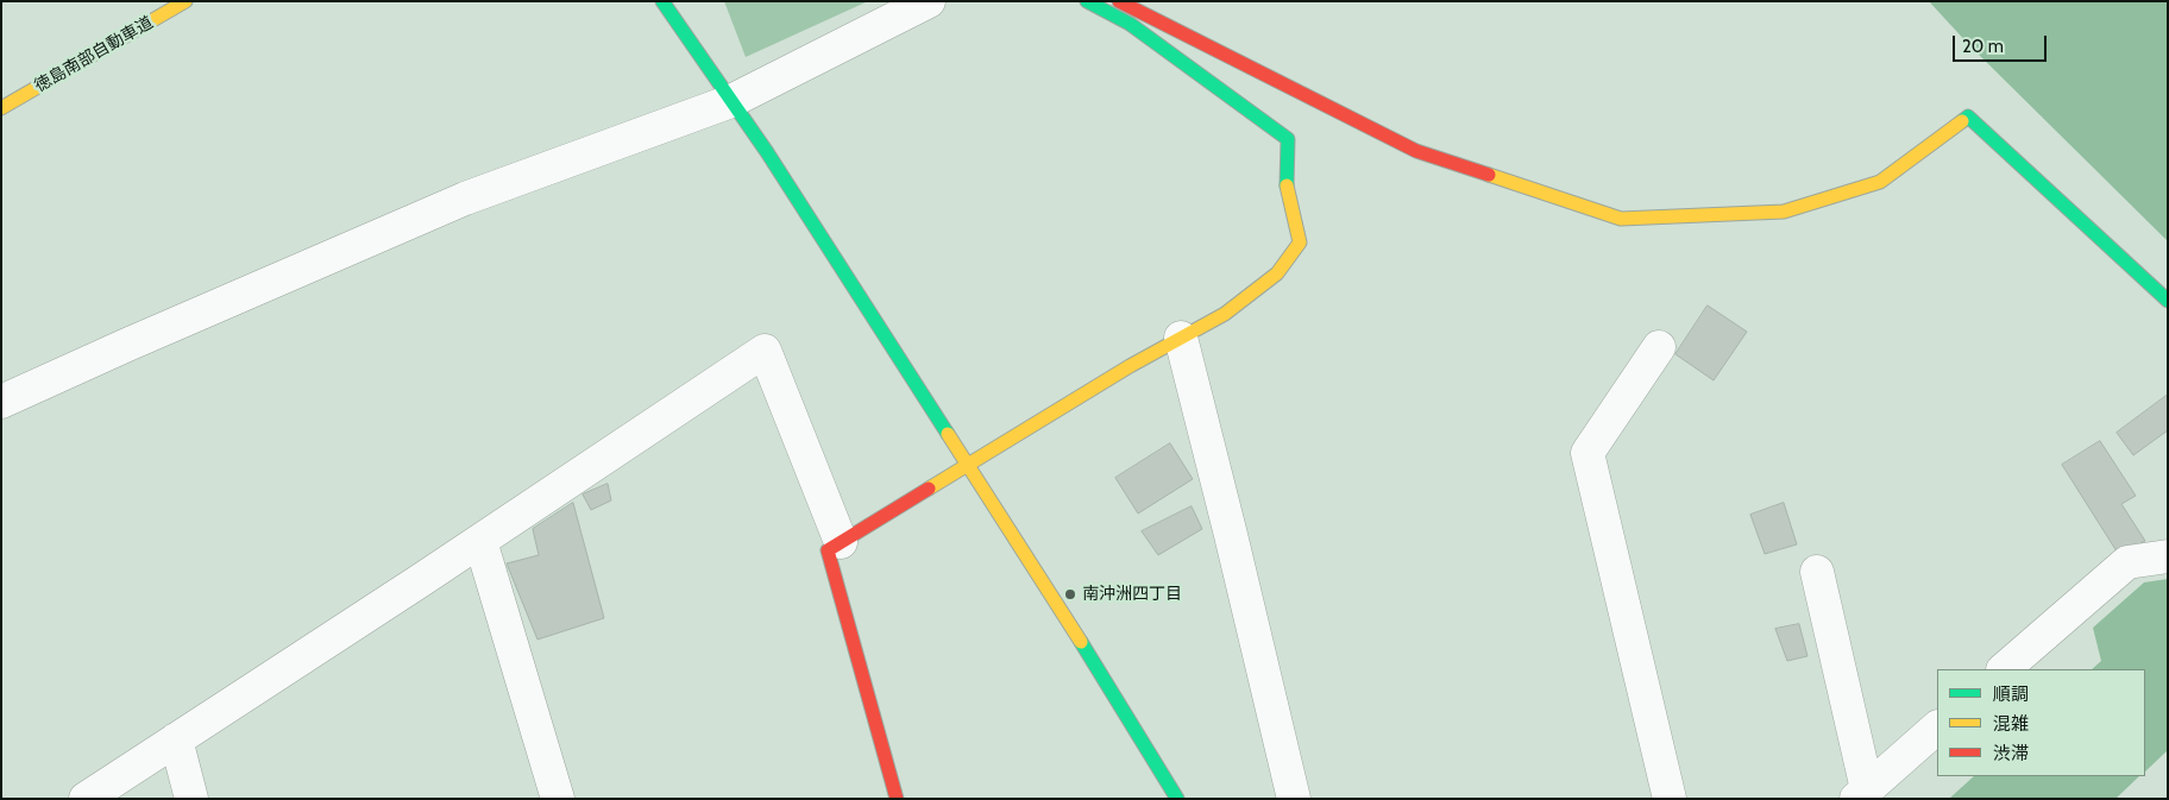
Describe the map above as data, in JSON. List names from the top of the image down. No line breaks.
{"streets":{"main road":["徳島南部自動車道"]},"places":["南沖洲四丁目"],"legend":["順調","混雑","渋滞"],"scale_bar":"20 m"}
